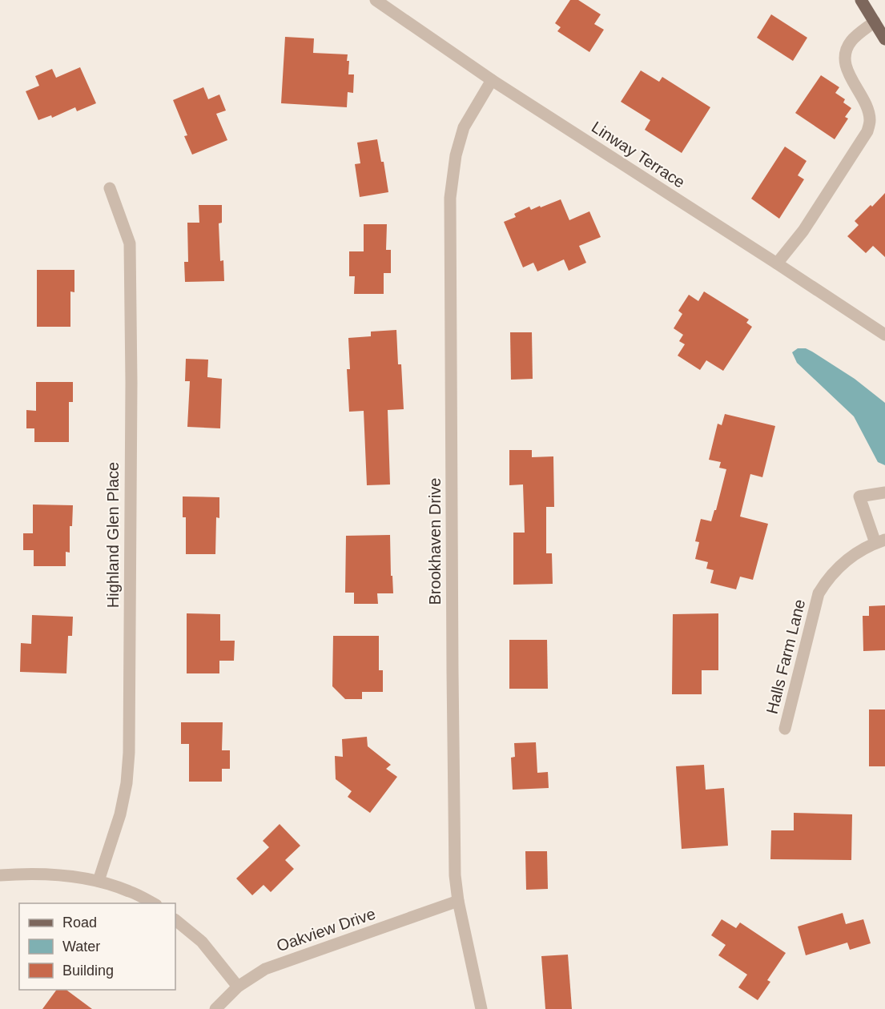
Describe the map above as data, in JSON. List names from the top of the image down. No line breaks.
{"streets":{"street":["Linway Terrace","Highland Glen Place","Brookhaven Drive","Halls Farm Lane","Oakview Drive"]},"crossings":[["Linway Terrace","Brookhaven Drive"],["Brookhaven Drive","Oakview Drive"]],"legend":["Road","Water","Building"]}
